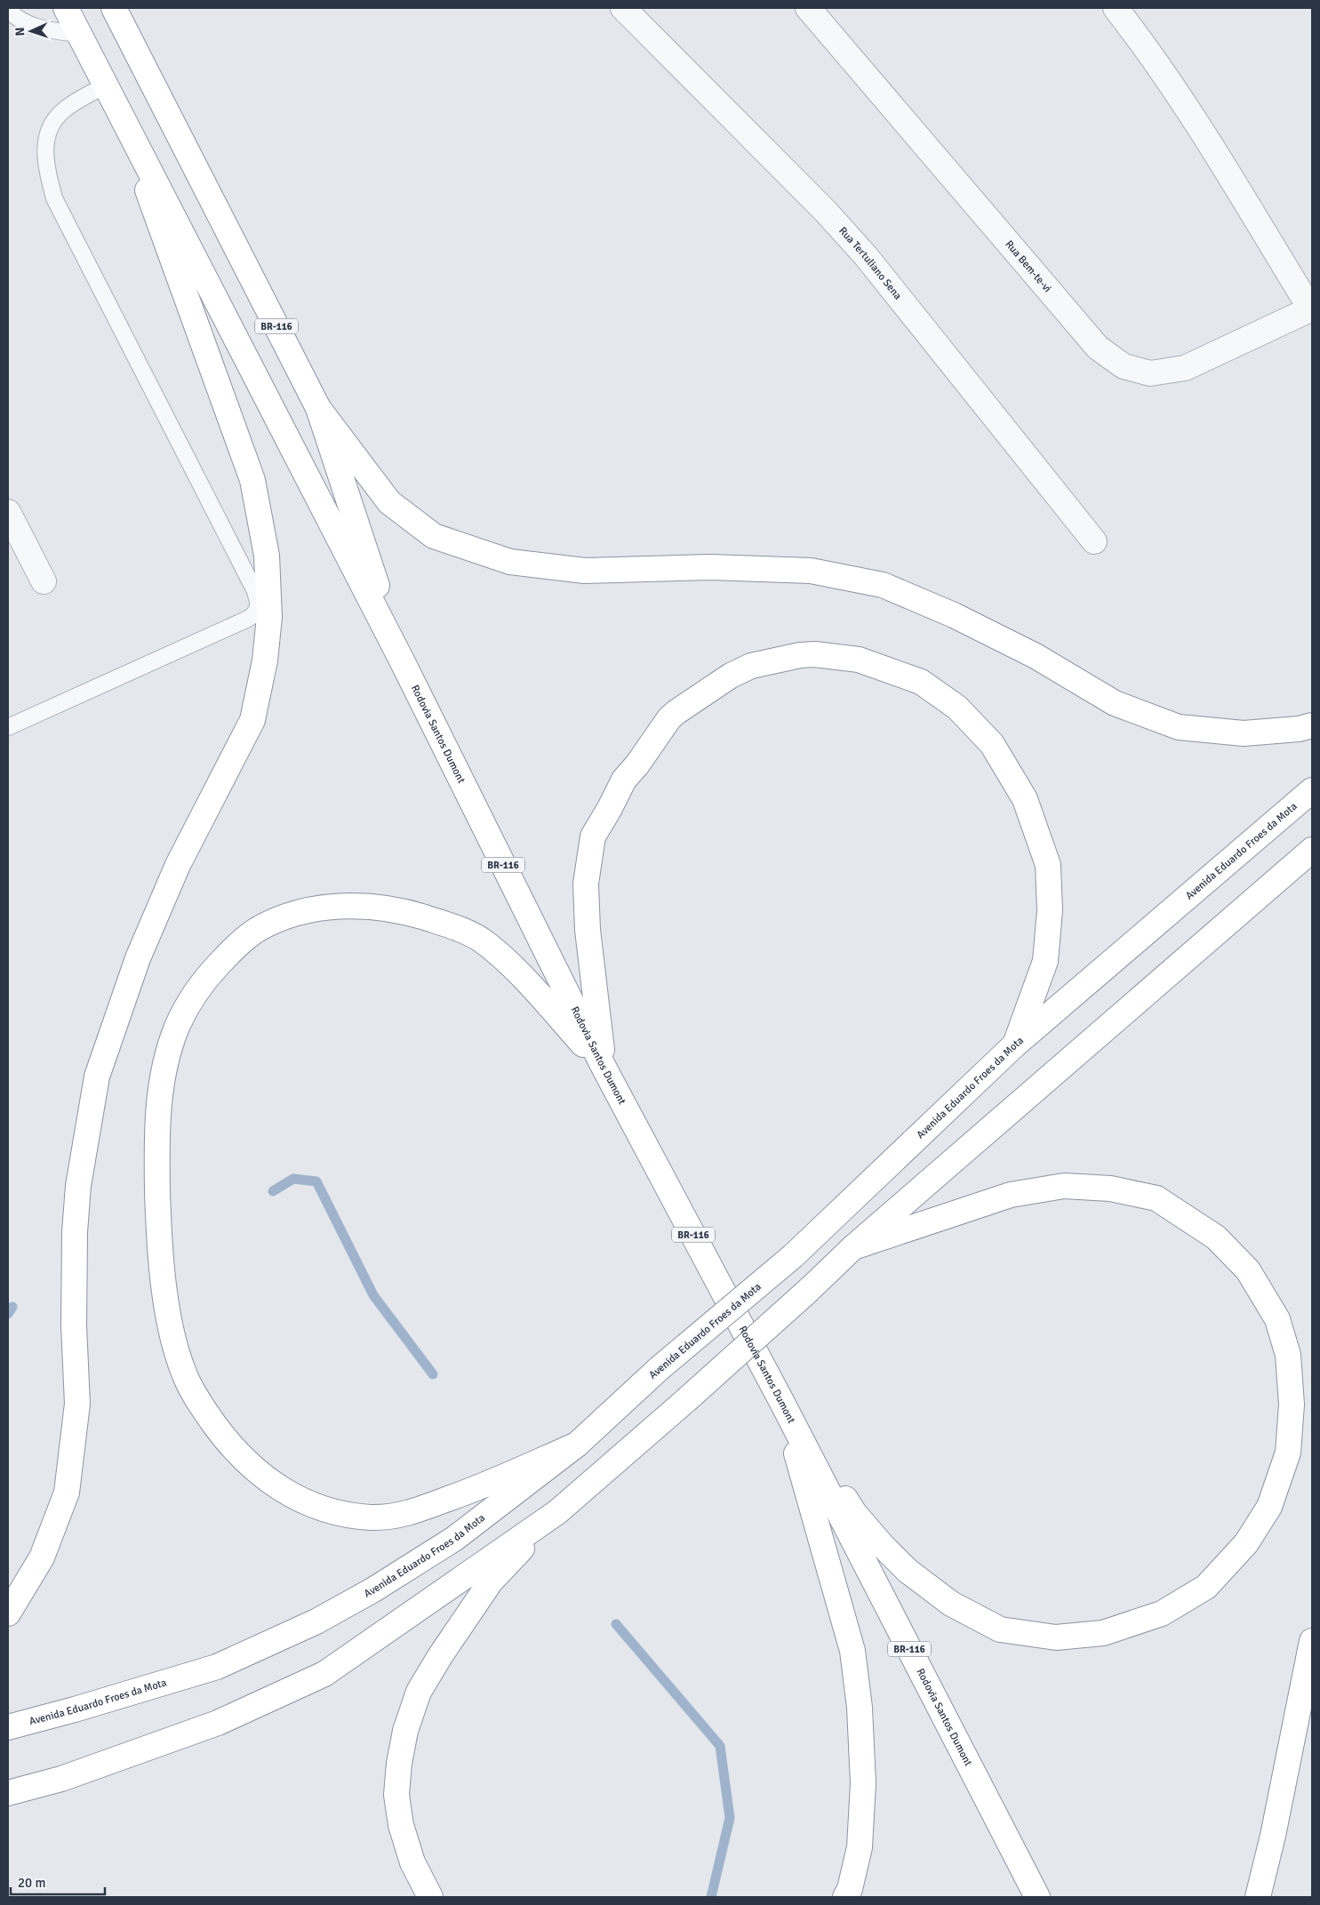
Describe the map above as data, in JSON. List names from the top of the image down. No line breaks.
{"streets":{"highway":["BR-116","Rodovia Santos Dumont","Avenida Eduardo Froes da Mota"],"street":["Rua Tertuliano Sena","Rua Bem-te-vi"]},"crossings":[["BR-116","Rodovia Santos Dumont"]],"scale_bar":"20 m","north":"left"}
